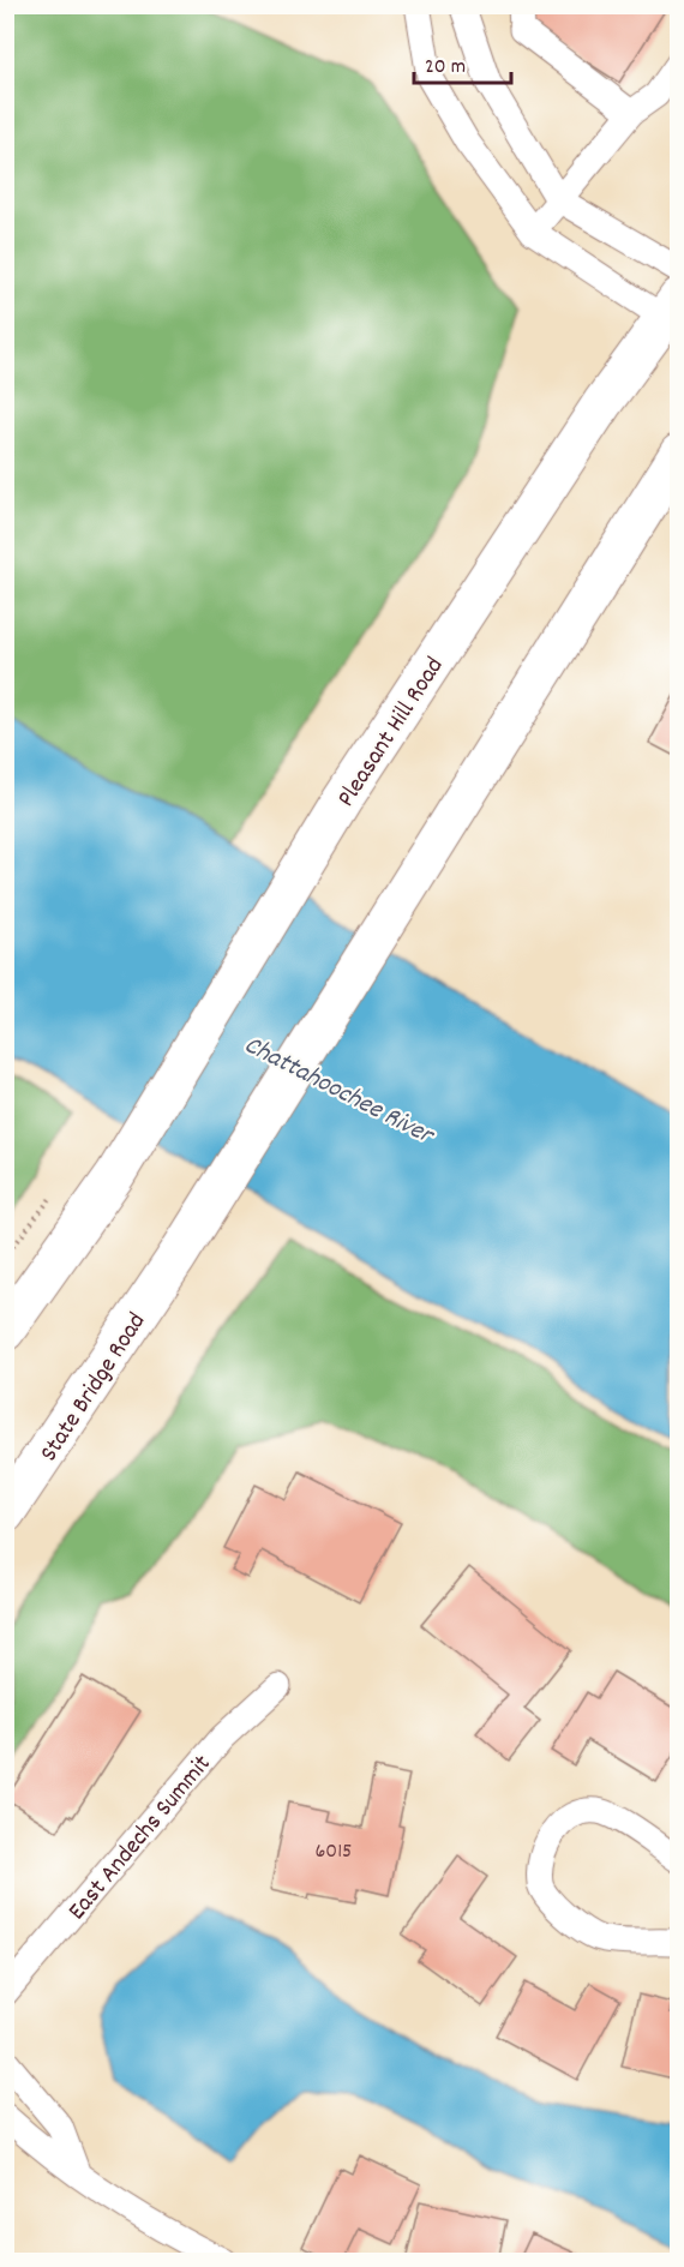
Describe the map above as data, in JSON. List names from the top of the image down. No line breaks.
{"streets":{"highway":["Pleasant Hill Road","State Bridge Road"],"street":["East Andechs Summit"]},"water":["Chattahoochee River"],"house_numbers":["6015"],"scale_bar":"20 m"}
